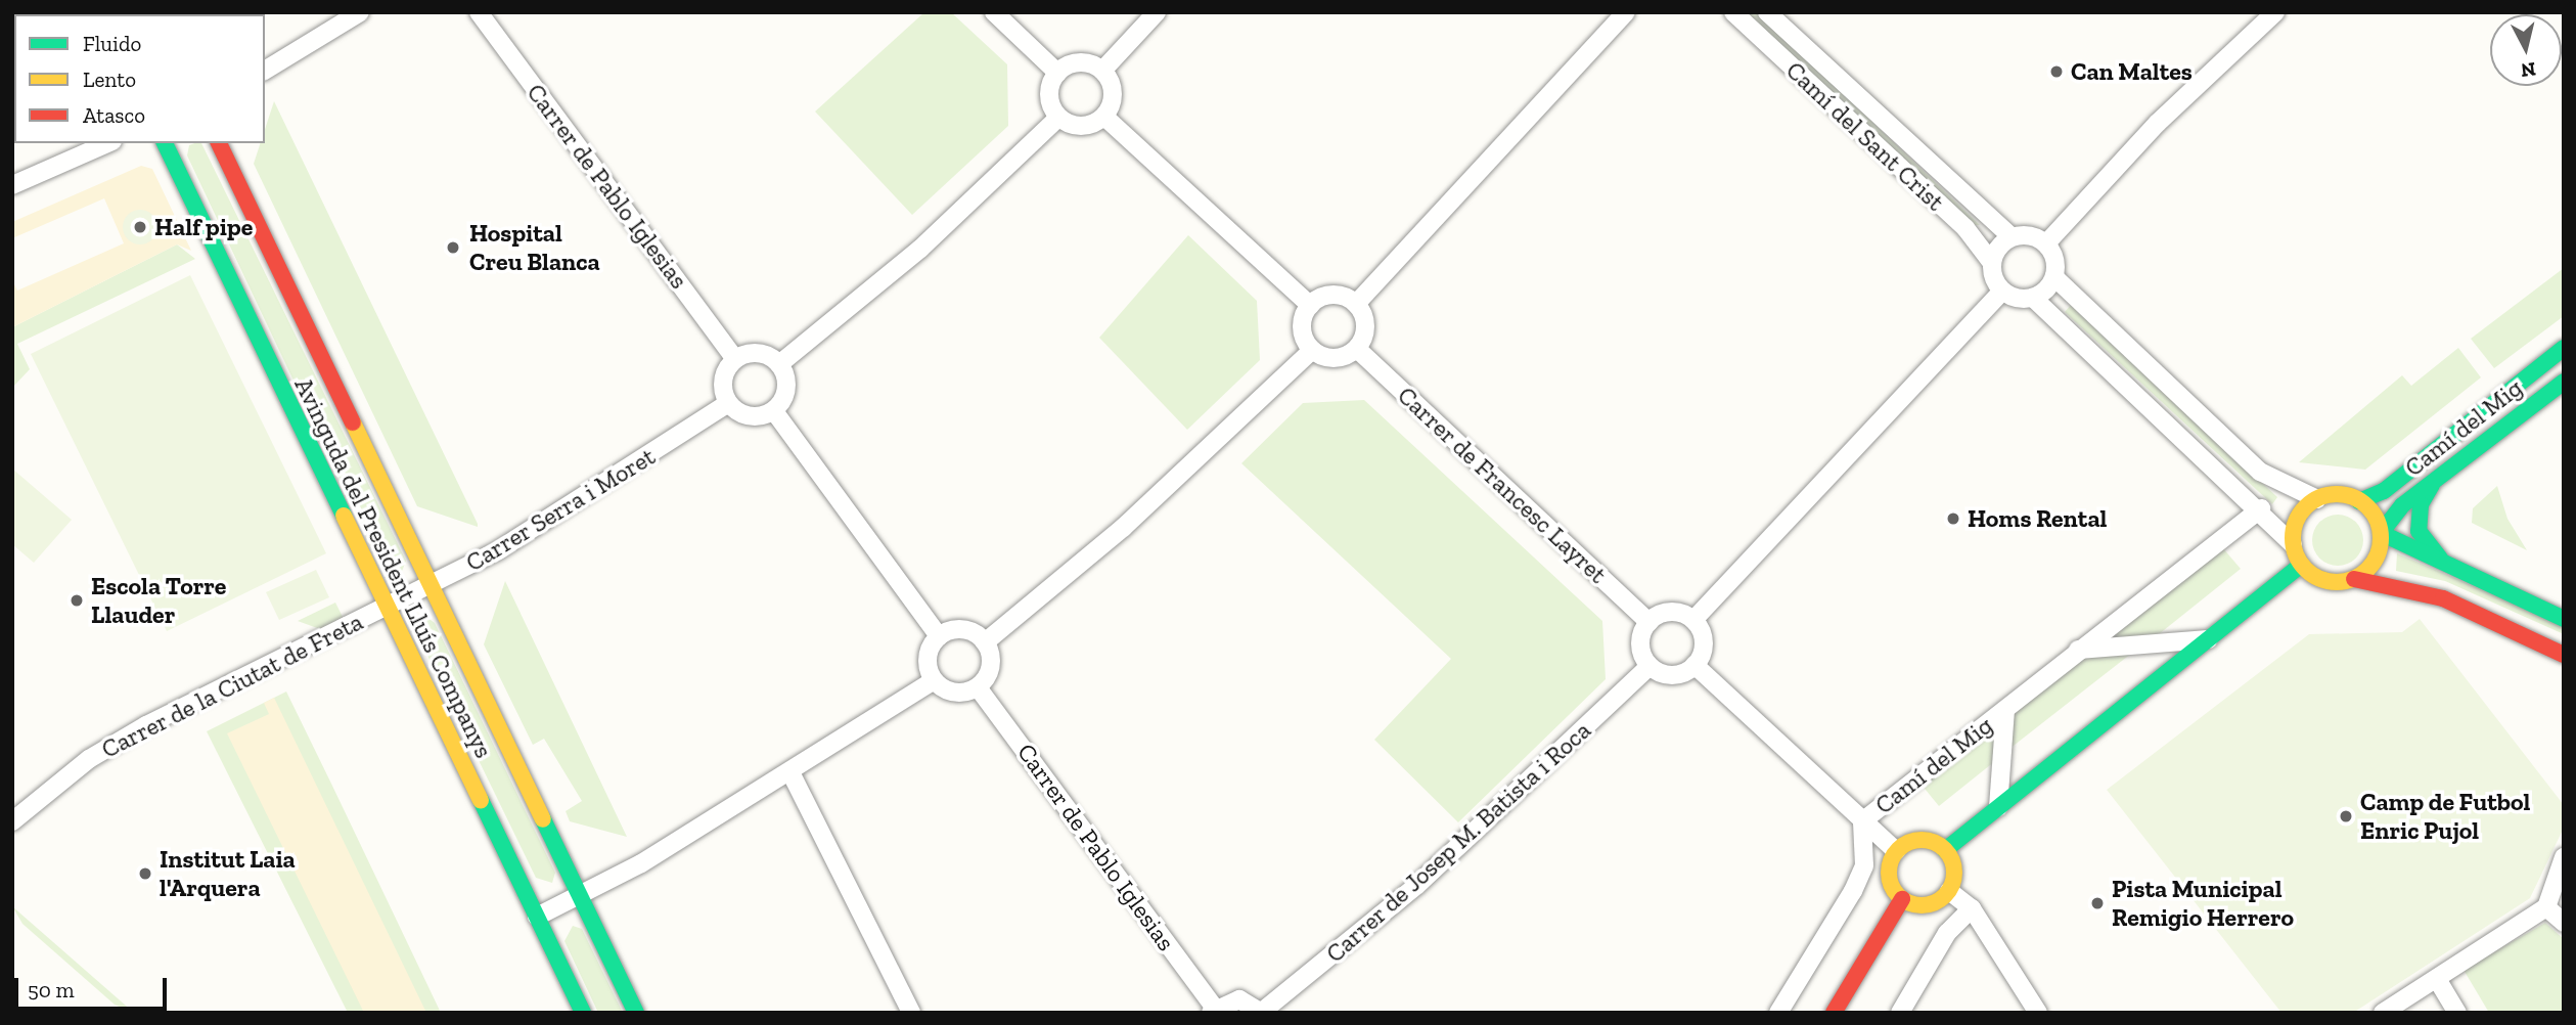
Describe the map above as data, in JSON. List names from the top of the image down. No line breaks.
{"streets":{"street":["Camí del Sant Crist","Carrer de Pablo Iglesias","Camí del Mig","Carrer de Francesc Layret","Carrer Serra i Moret","Avinguda del President Lluís Companys","Carrer de la Ciutat de Freta","Carrer de Josep M. Batista i Roca"]},"crossings":[["Carrer de Pablo Iglesias","Carrer Serra i Moret"],["Carrer de Francesc Layret","Carrer de Josep M. Batista i Roca"],["Carrer Serra i Moret","Avinguda del President Lluís Companys"],["Carrer Serra i Moret","Carrer de la Ciutat de Freta"],["Avinguda del President Lluís Companys","Carrer de la Ciutat de Freta"]],"places":["Can Maltes","Half pipe","Hospital Creu Blanca","Homs Rental","Escola Torre Llauder","Camp de Futbol Enric Pujol","Institut Laia l'Arquera","Pista Municipal Remigio Herrero"],"legend":["Fluido","Lento","Atasco"],"scale_bar":"50 m","north":"bottom"}
